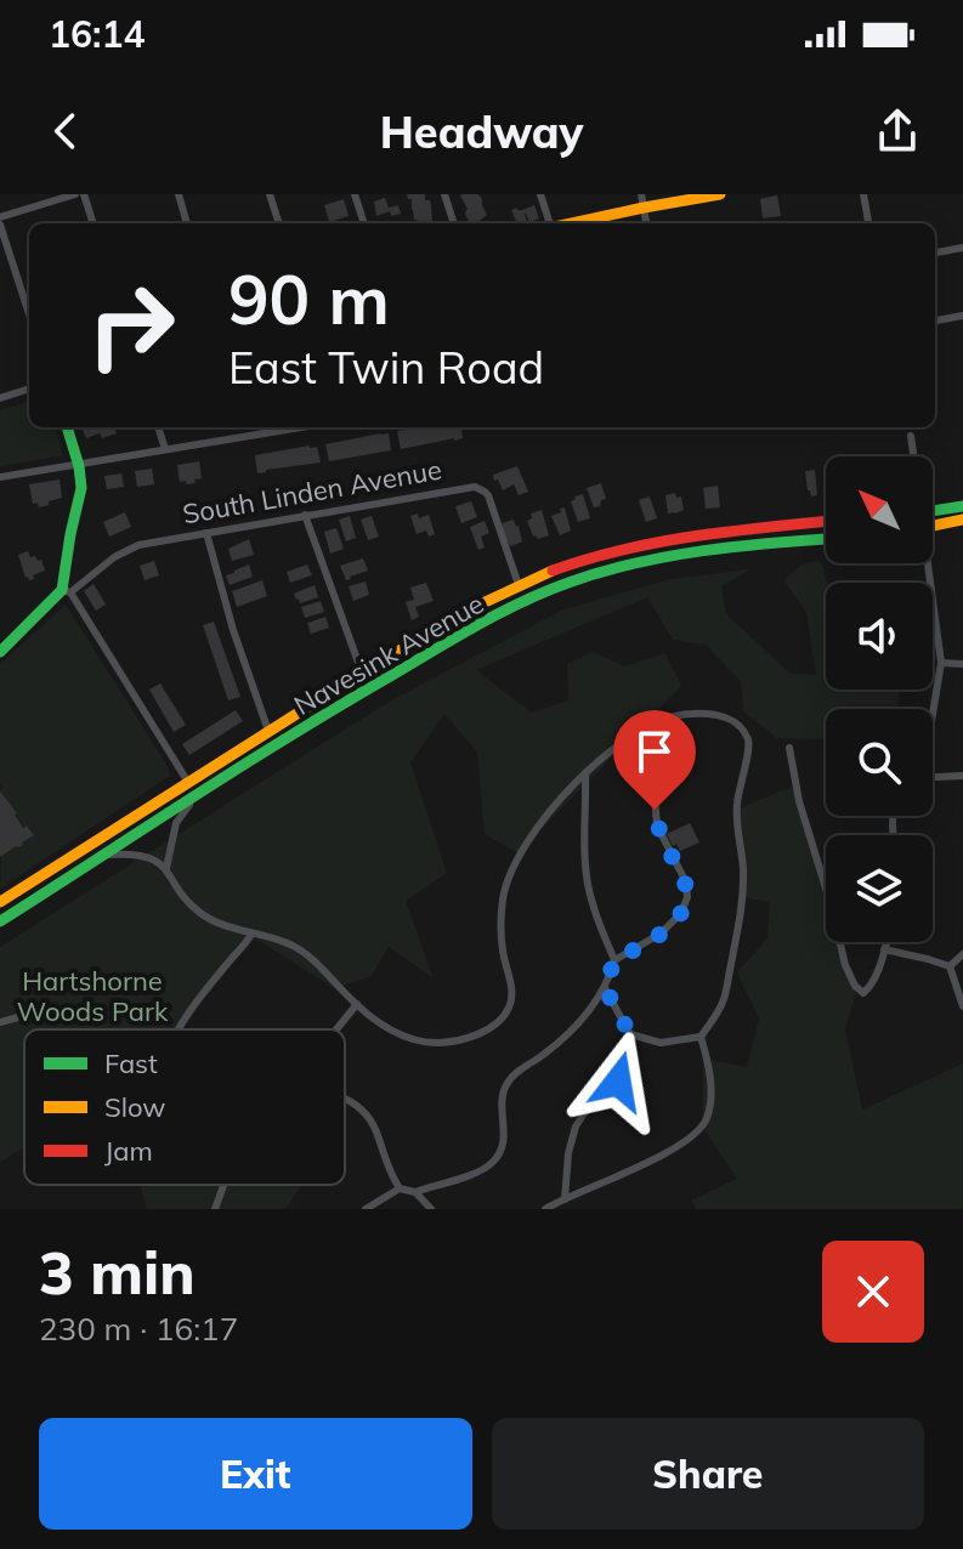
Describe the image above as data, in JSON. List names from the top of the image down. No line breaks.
{"streets":{"main road":["Navesink Avenue"],"street":["South Linden Avenue"]},"crossings":[["South Linden Avenue","Navesink Avenue"]],"parks":["Hartshorne Woods Park"],"legend":["Fast","Slow","Jam"],"north":"top left","page":{"status":"16:14","header":"Headway","turn":["90 m","East Twin Road"],"heading":["3 min","230 m · 16:17"],"buttons":["Exit","Share"]}}
